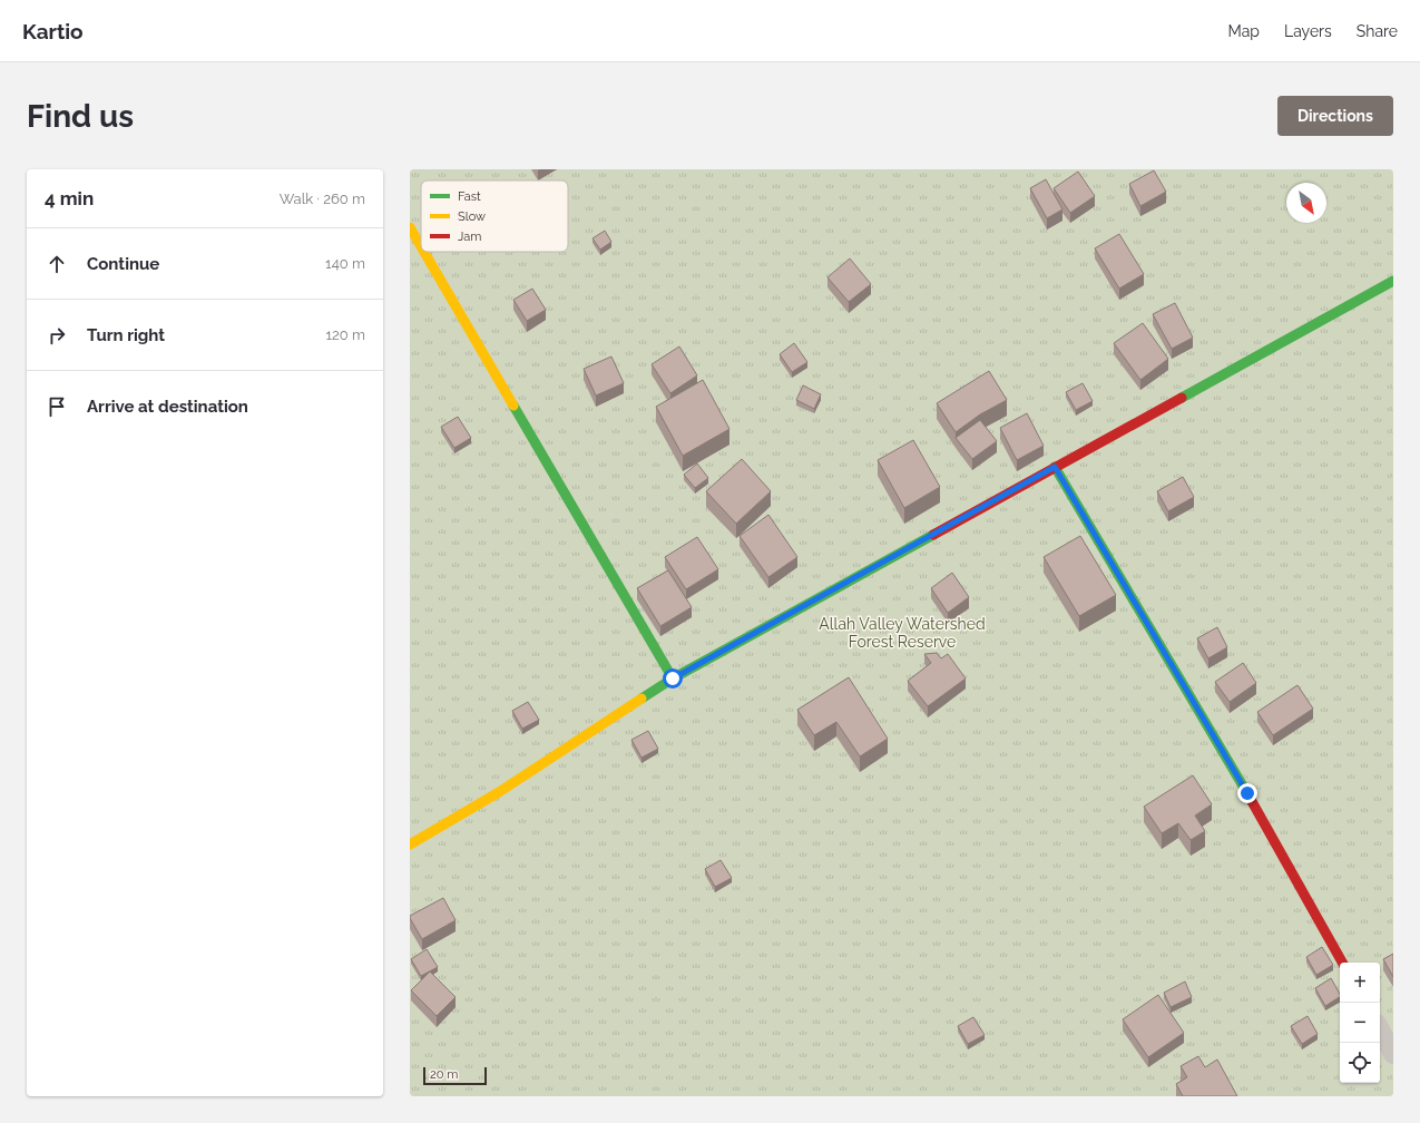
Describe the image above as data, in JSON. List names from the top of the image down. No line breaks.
{"parks":["Allah Valley Watershed Forest Reserve"],"legend":["Fast","Slow","Jam"],"scale_bar":"20 m","north":"bottom right","page":{"header":"Kartio","nav":["Map","Layers","Share"],"buttons":"Directions","title":"Find us","heading":["4 min","Walk · 260 m"],"list":[["Continue","140 m"],["Turn right","120 m"],"Arrive at destination"],"map_buttons":["+","−"],"scale":"20 m"}}
